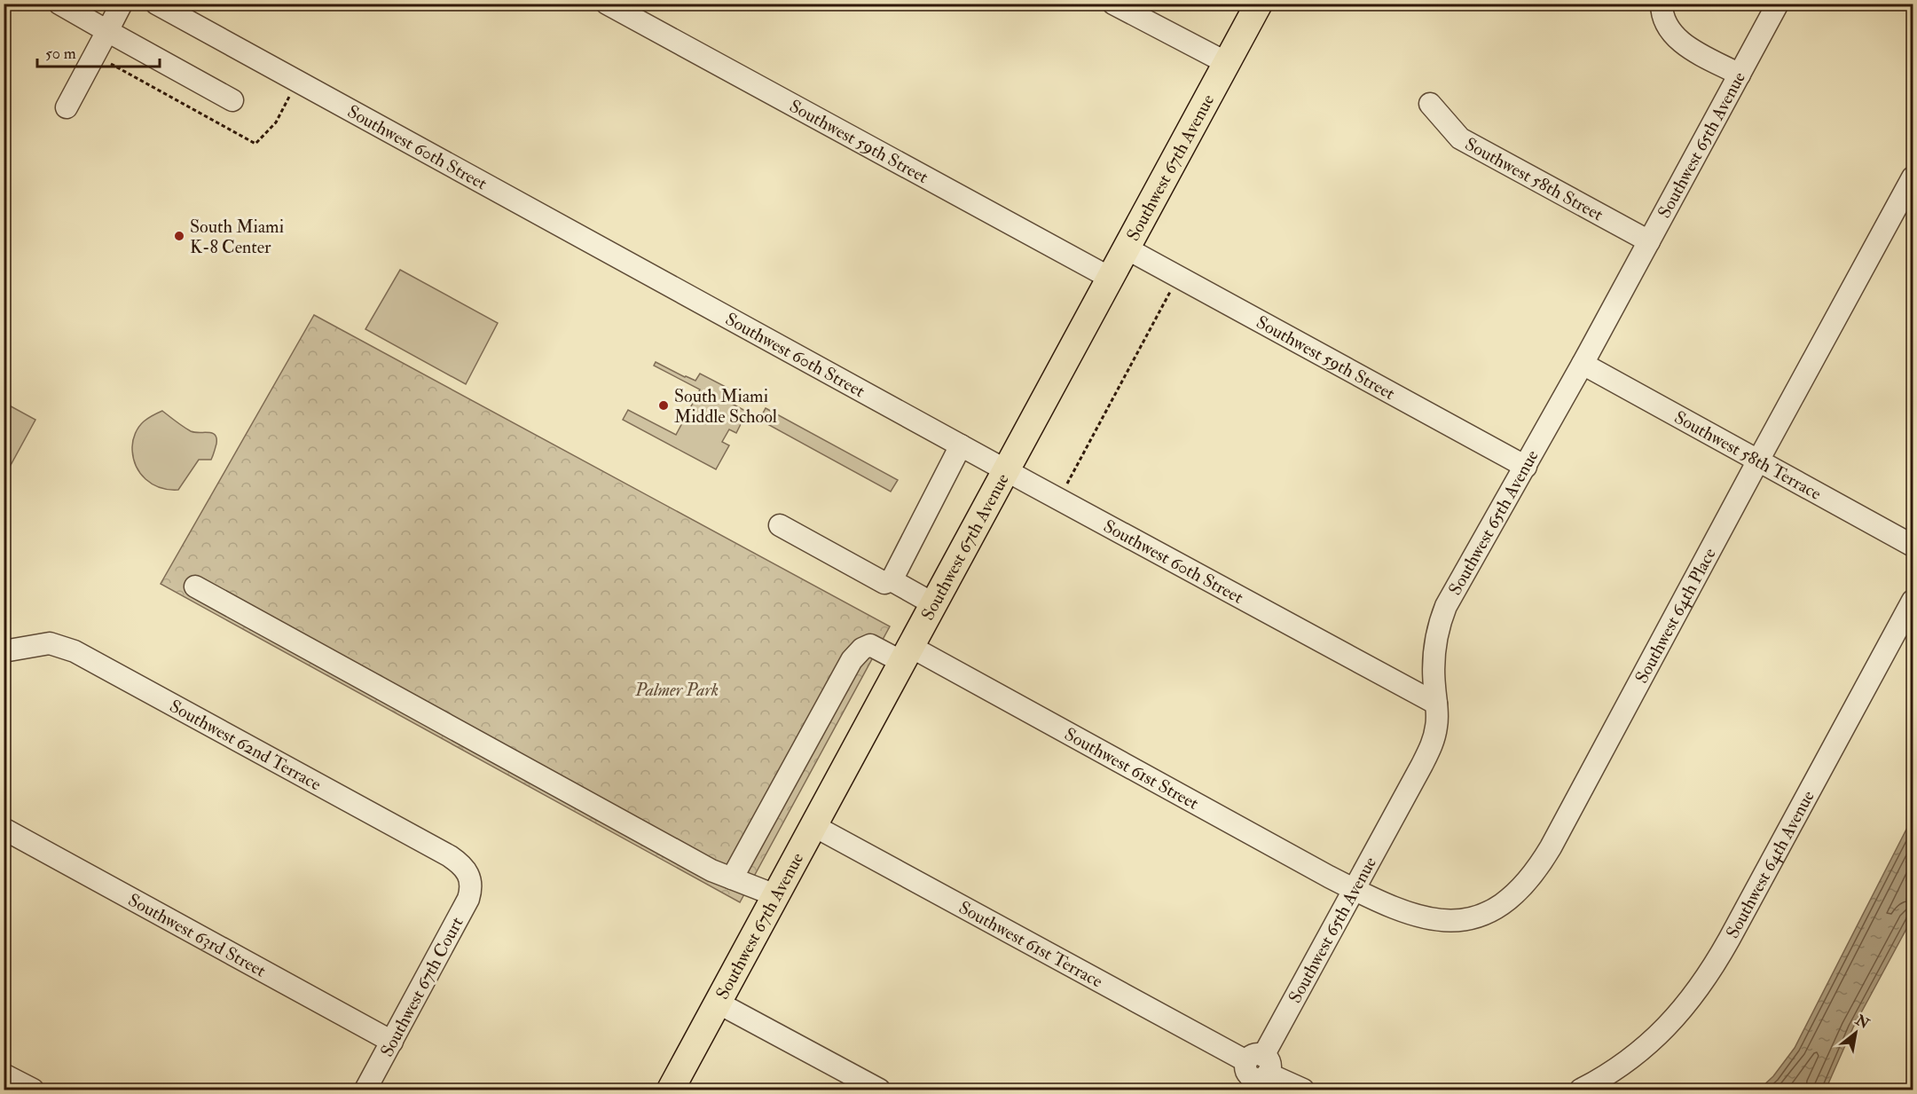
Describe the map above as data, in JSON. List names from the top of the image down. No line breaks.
{"streets":{"main road":["Southwest 67th Avenue"],"street":["Southwest 59th Street","Southwest 65th Avenue","Southwest 60th Street","Southwest 58th Street","Southwest 58th Terrace","Southwest 64th Place","Southwest 62nd Terrace","Southwest 61st Street","Southwest 64th Avenue","Southwest 63rd Street","Southwest 61st Terrace","Southwest 67th Court"]},"crossings":[["Southwest 59th Street","Southwest 65th Avenue"],["Southwest 59th Street","Southwest 67th Avenue"],["Southwest 65th Avenue","Southwest 60th Street"],["Southwest 65th Avenue","Southwest 58th Street"],["Southwest 65th Avenue","Southwest 58th Terrace"],["Southwest 65th Avenue","Southwest 64th Place"],["Southwest 65th Avenue","Southwest 61st Street"],["Southwest 65th Avenue","Southwest 61st Terrace"],["Southwest 60th Street","Southwest 67th Avenue"],["Southwest 67th Avenue","Southwest 61st Street"],["Southwest 67th Avenue","Southwest 61st Terrace"],["Southwest 58th Terrace","Southwest 64th Place"],["Southwest 64th Place","Southwest 61st Street"],["Southwest 62nd Terrace","Southwest 67th Court"],["Southwest 63rd Street","Southwest 67th Court"]],"parks":["Palmer Park"],"places":["South Miami K-8 Center","South Miami Middle School"],"scale_bar":"50 m","north":"top right"}
